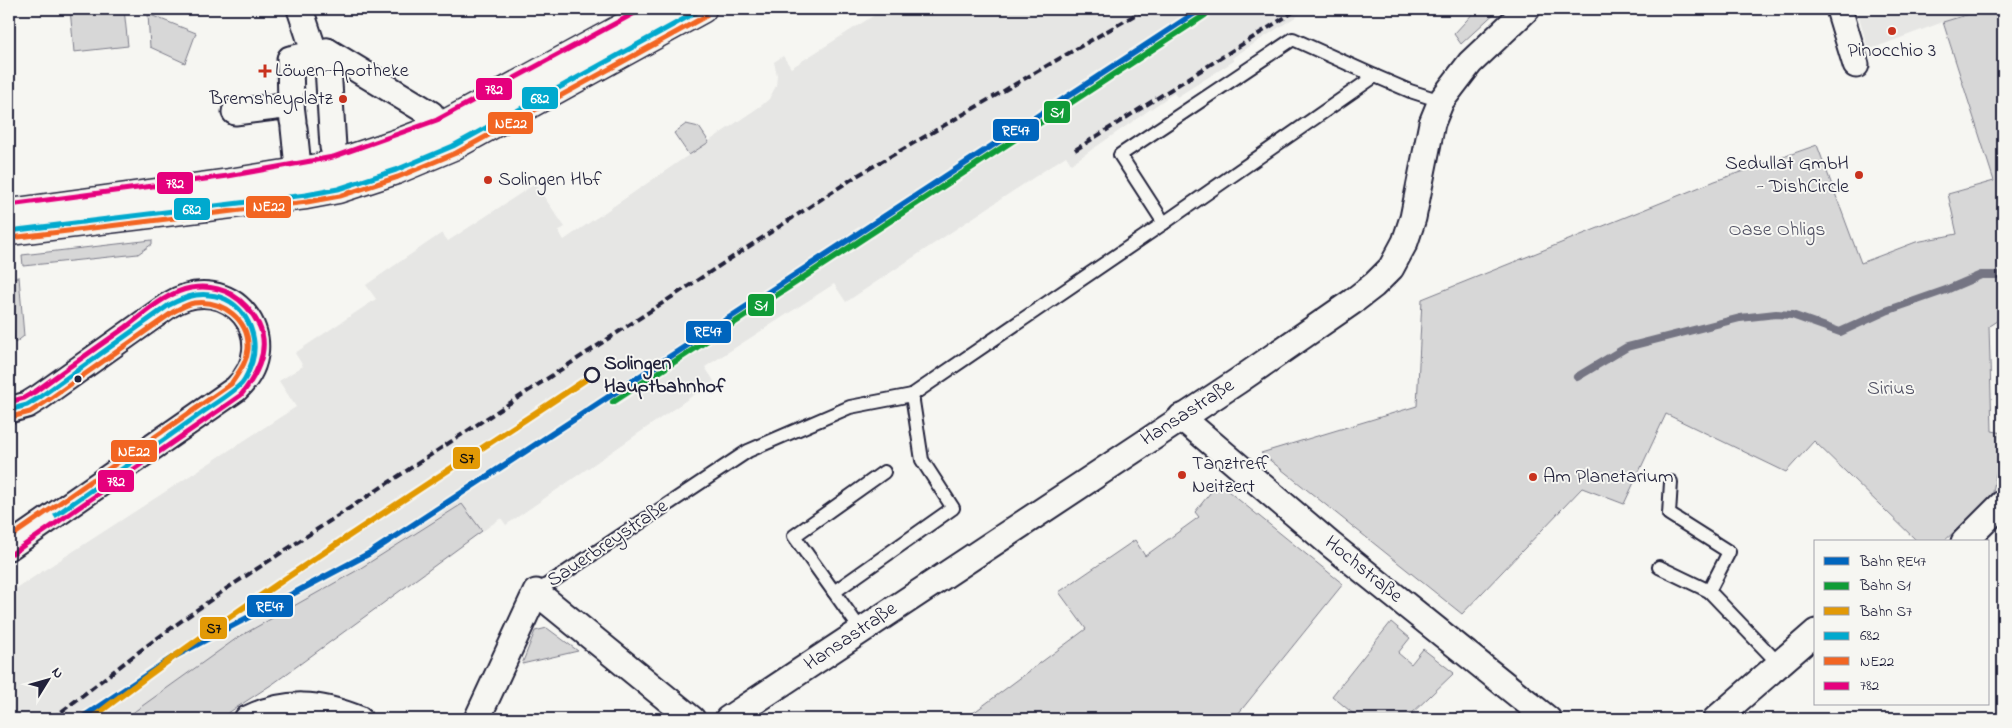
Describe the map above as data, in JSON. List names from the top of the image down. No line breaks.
{"streets":{"street":["Hansastraße","Sauerbreystraße","Hochstraße"]},"crossings":[["Hansastraße","Hochstraße"]],"parks":["Oase Ohligs","Sirius"],"places":{"other":["Pinocchio 3","Bremsheyplatz","Sedullat GmbH - DishCircle","Solingen Hbf","Solingen Hauptbahnhof","Tanztreff Neitzert","Am Planetarium"],"health":["Löwen-Apotheke"]},"lines":["rail line RE47","transit line 682","transit line 782","rail line S1","transit line NE22","rail line S7"],"legend":["Bahn RE47","Bahn S1","Bahn S7","682","NE22","782"],"north":"top right"}
